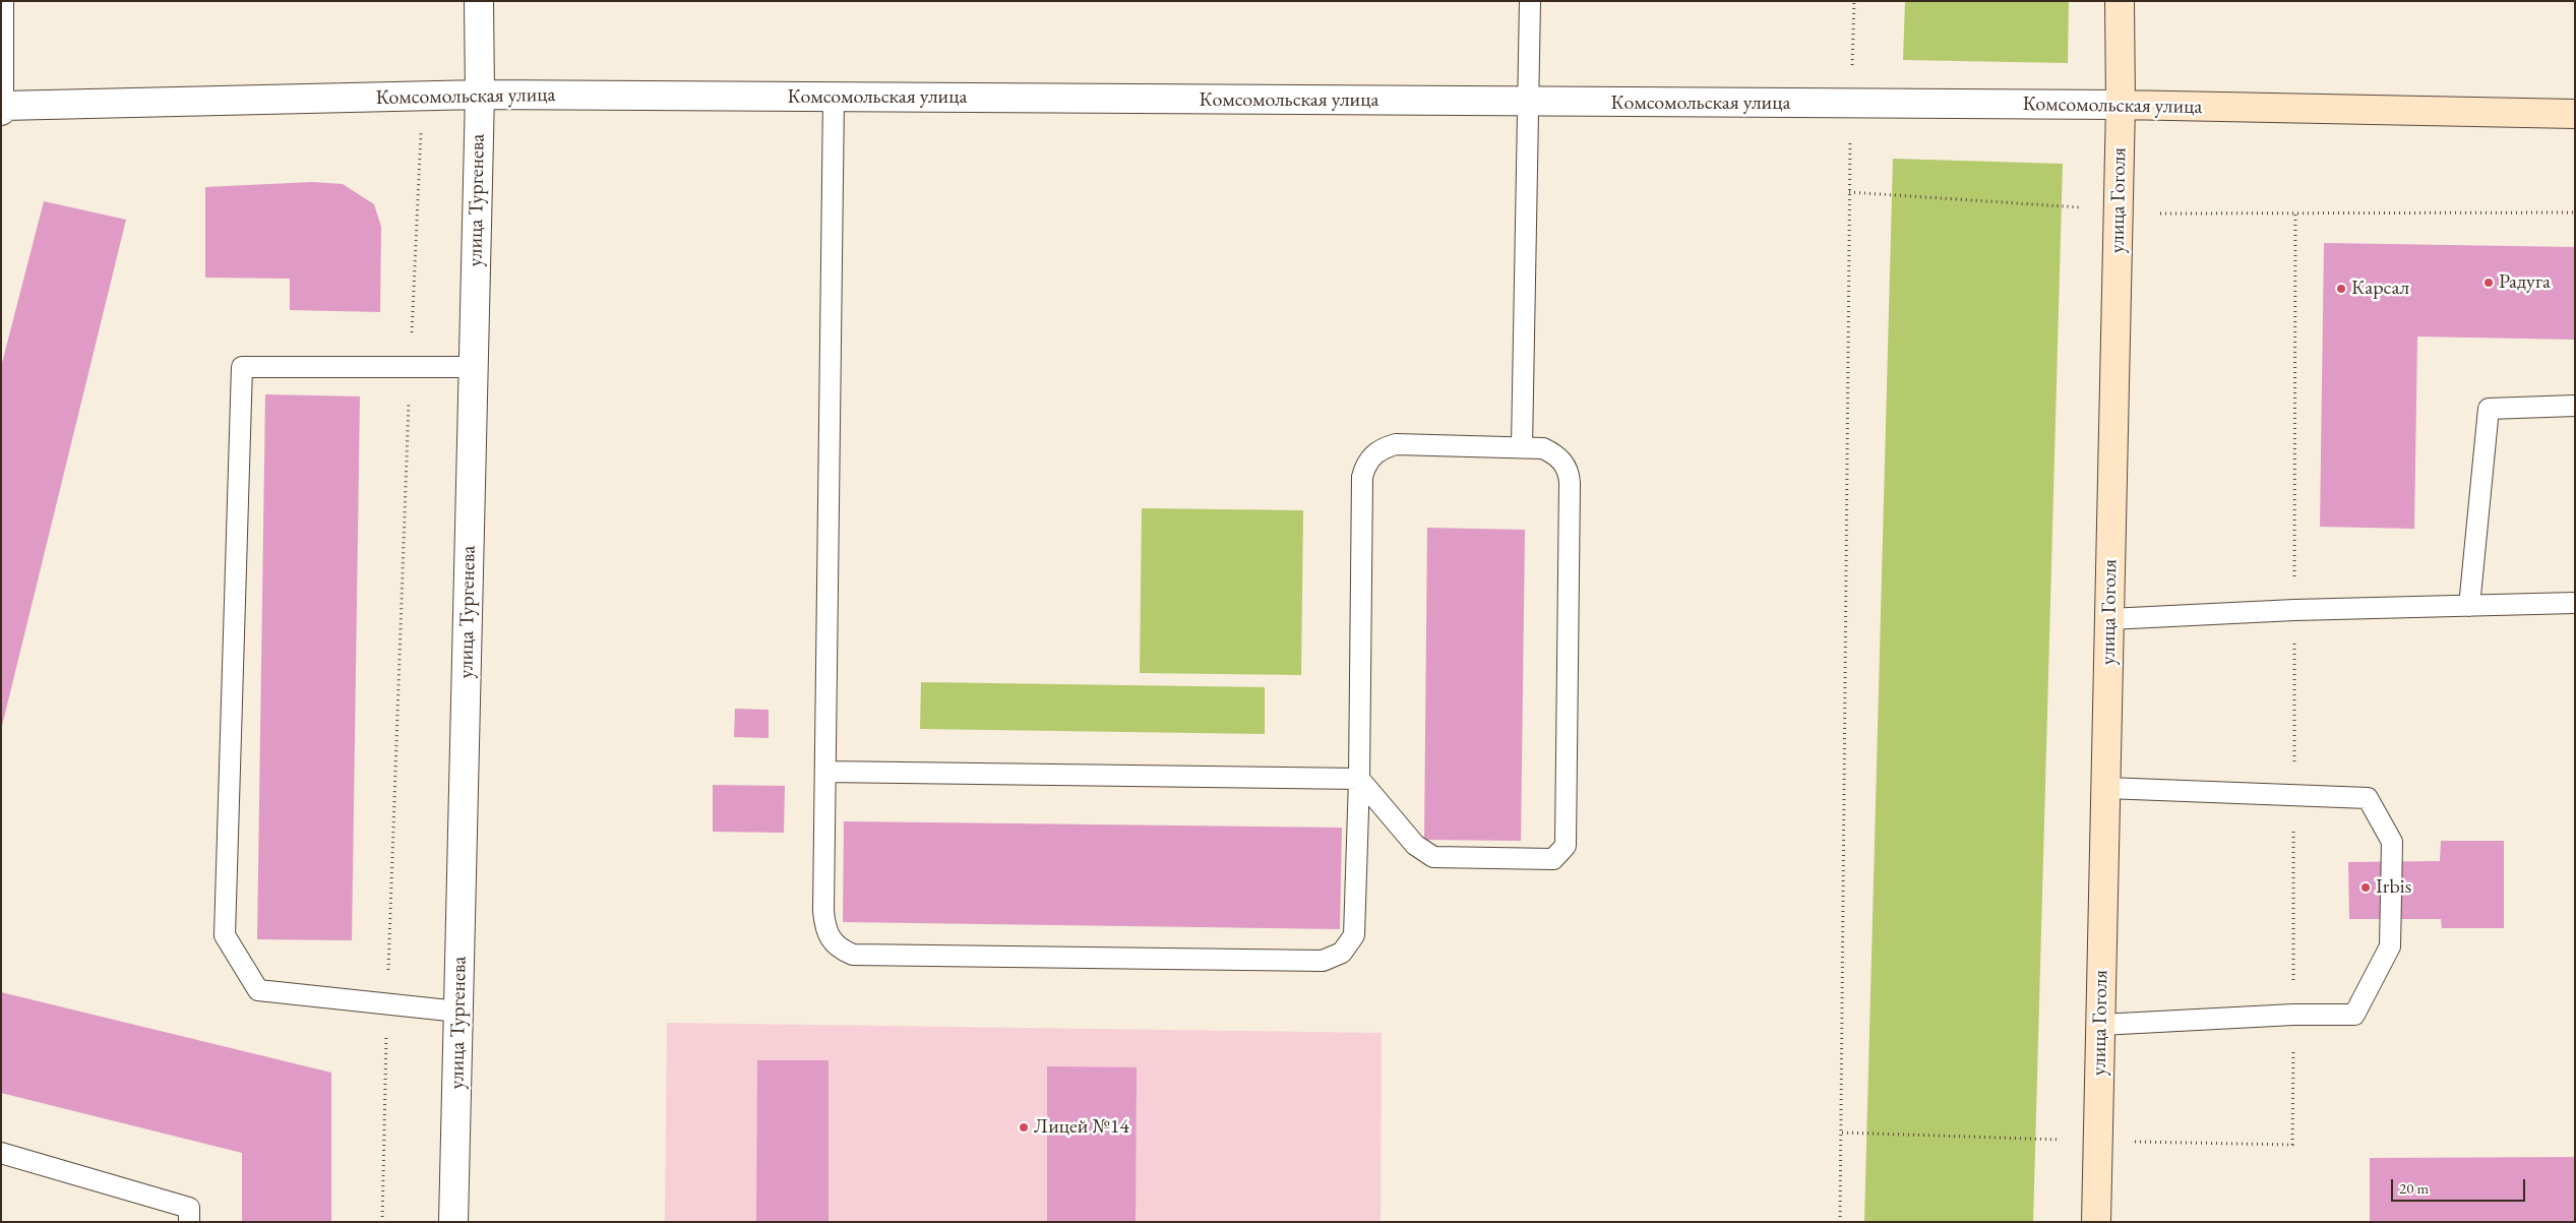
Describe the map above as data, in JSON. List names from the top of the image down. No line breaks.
{"streets":{"main road":["Комсомольская улица","улица Гоголя"],"street":["улица Тургенева"]},"crossings":[["Комсомольская улица","улица Тургенева"],["Комсомольская улица","улица Гоголя"]],"places":["Радуга","Карсал","Irbis","Лицей №14"],"scale_bar":"20 m"}
